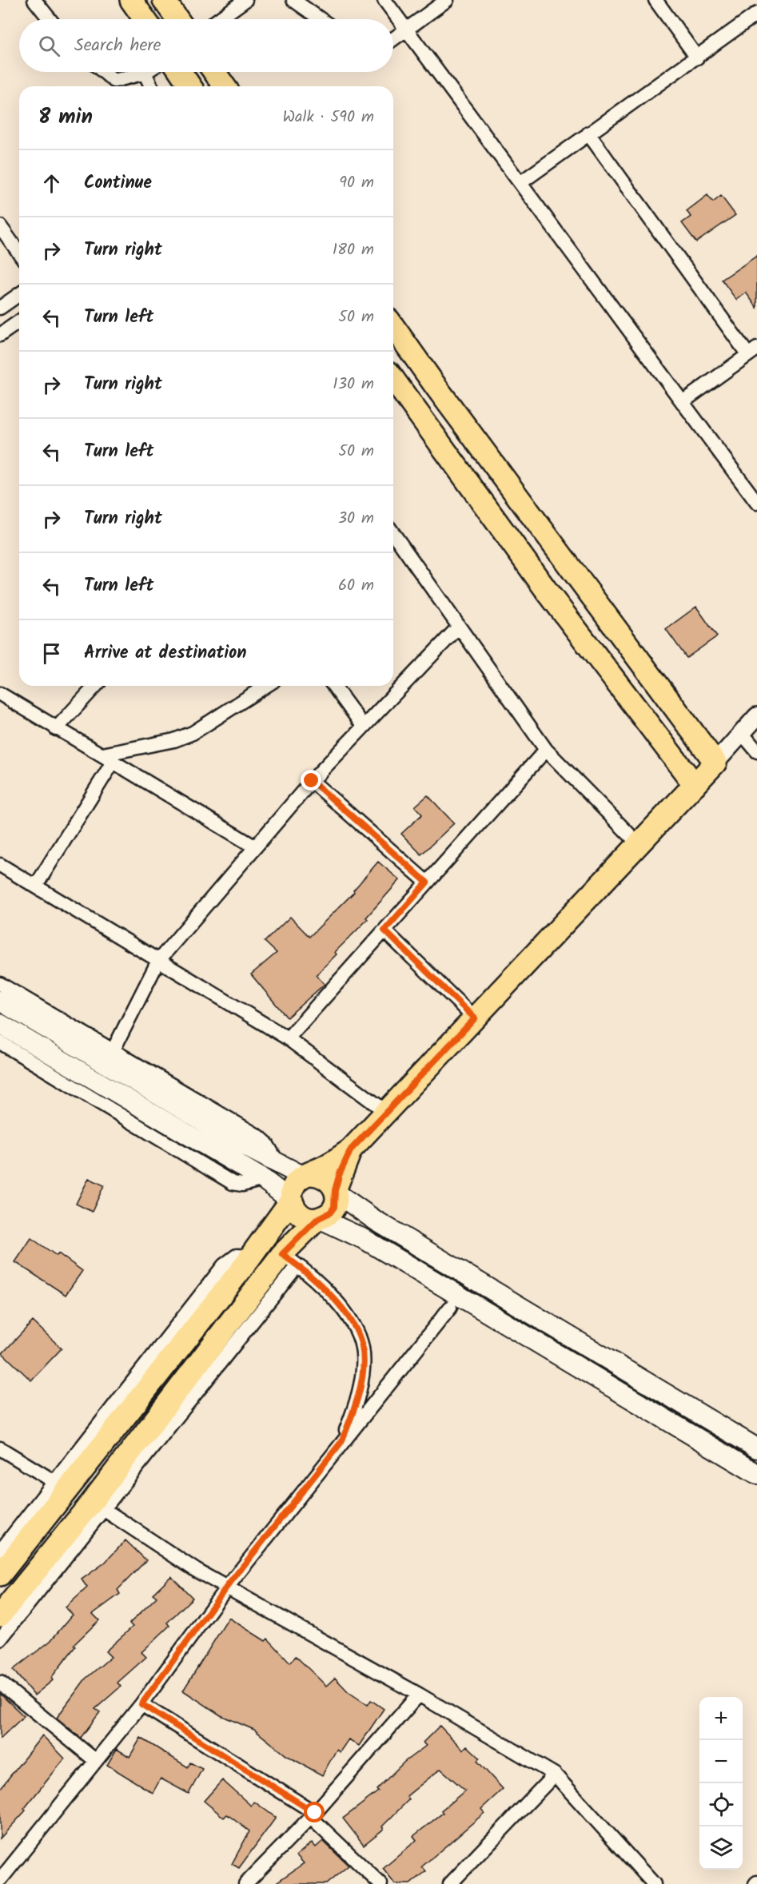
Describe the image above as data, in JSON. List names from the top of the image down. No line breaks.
{"page":{"search":"Search here","heading":["8 min","Walk · 590 m"],"list":[["Continue","90 m"],["Turn right","180 m"],["Turn left","50 m"],["Turn right","130 m"],["Turn left","50 m"],["Turn right","30 m"],["Turn left","60 m"],"Arrive at destination"],"map_buttons":["+","−"]}}
